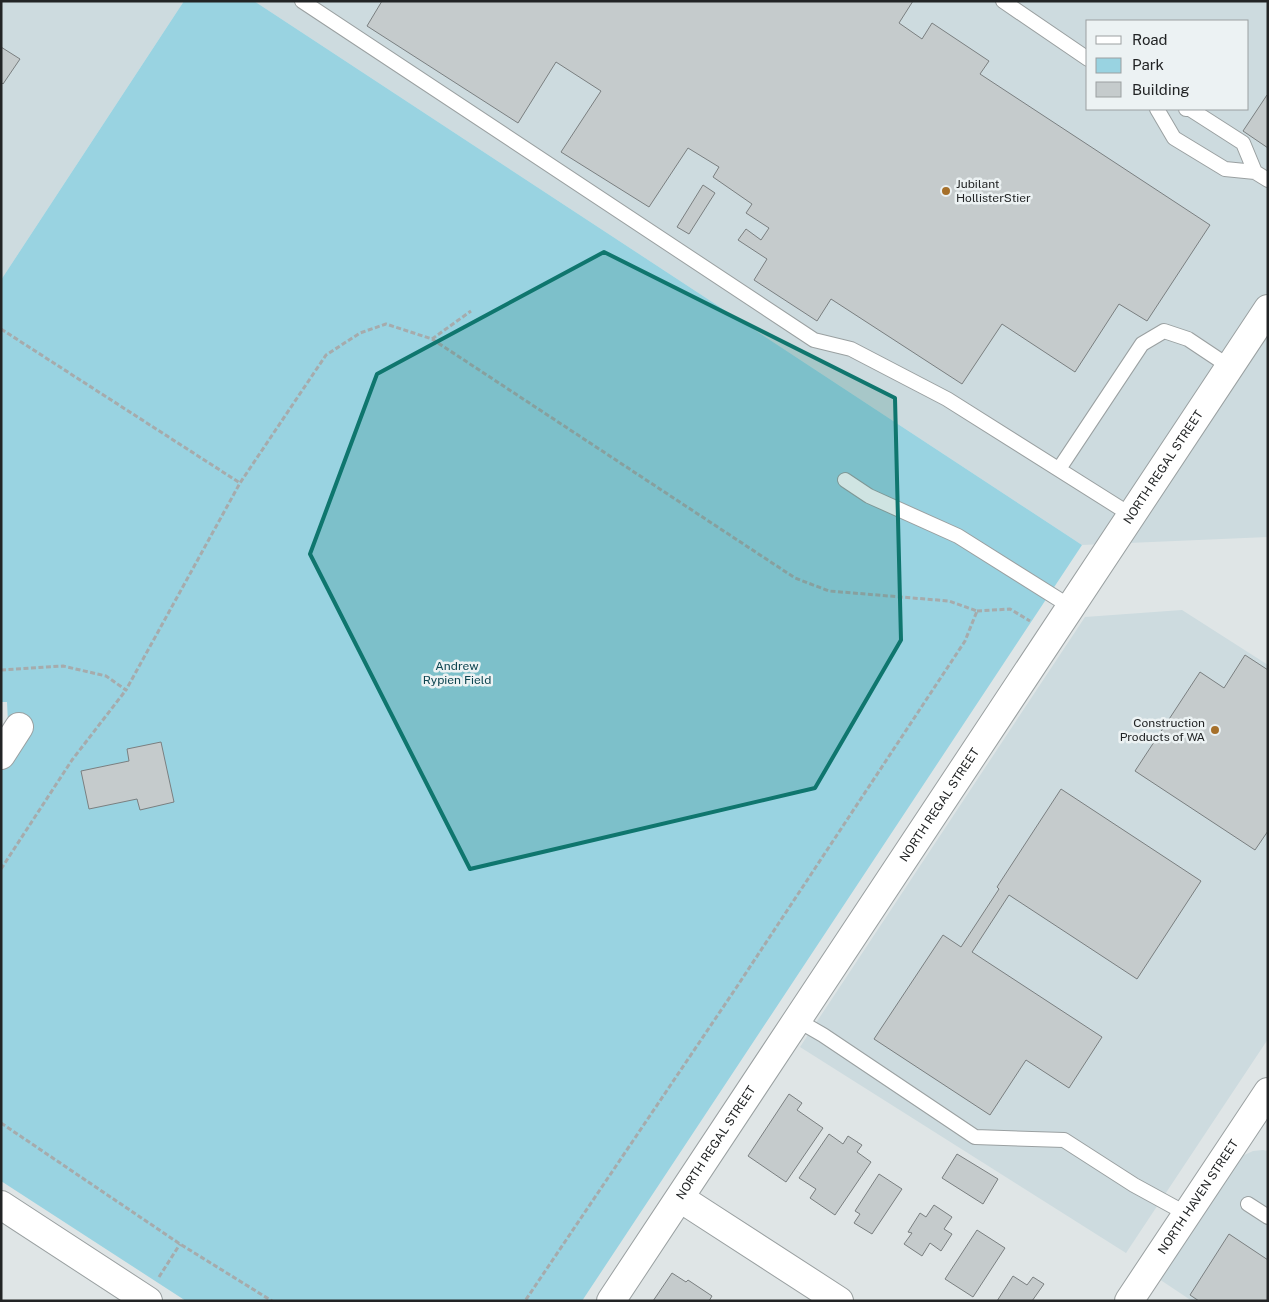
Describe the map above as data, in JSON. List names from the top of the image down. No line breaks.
{"streets":{"street":["NORTH REGAL STREET","NORTH HAVEN STREET"]},"parks":["Andrew Rypien Field"],"places":["Jubilant HollisterStier","Construction Products of WA"],"legend":["Road","Park","Building"]}
